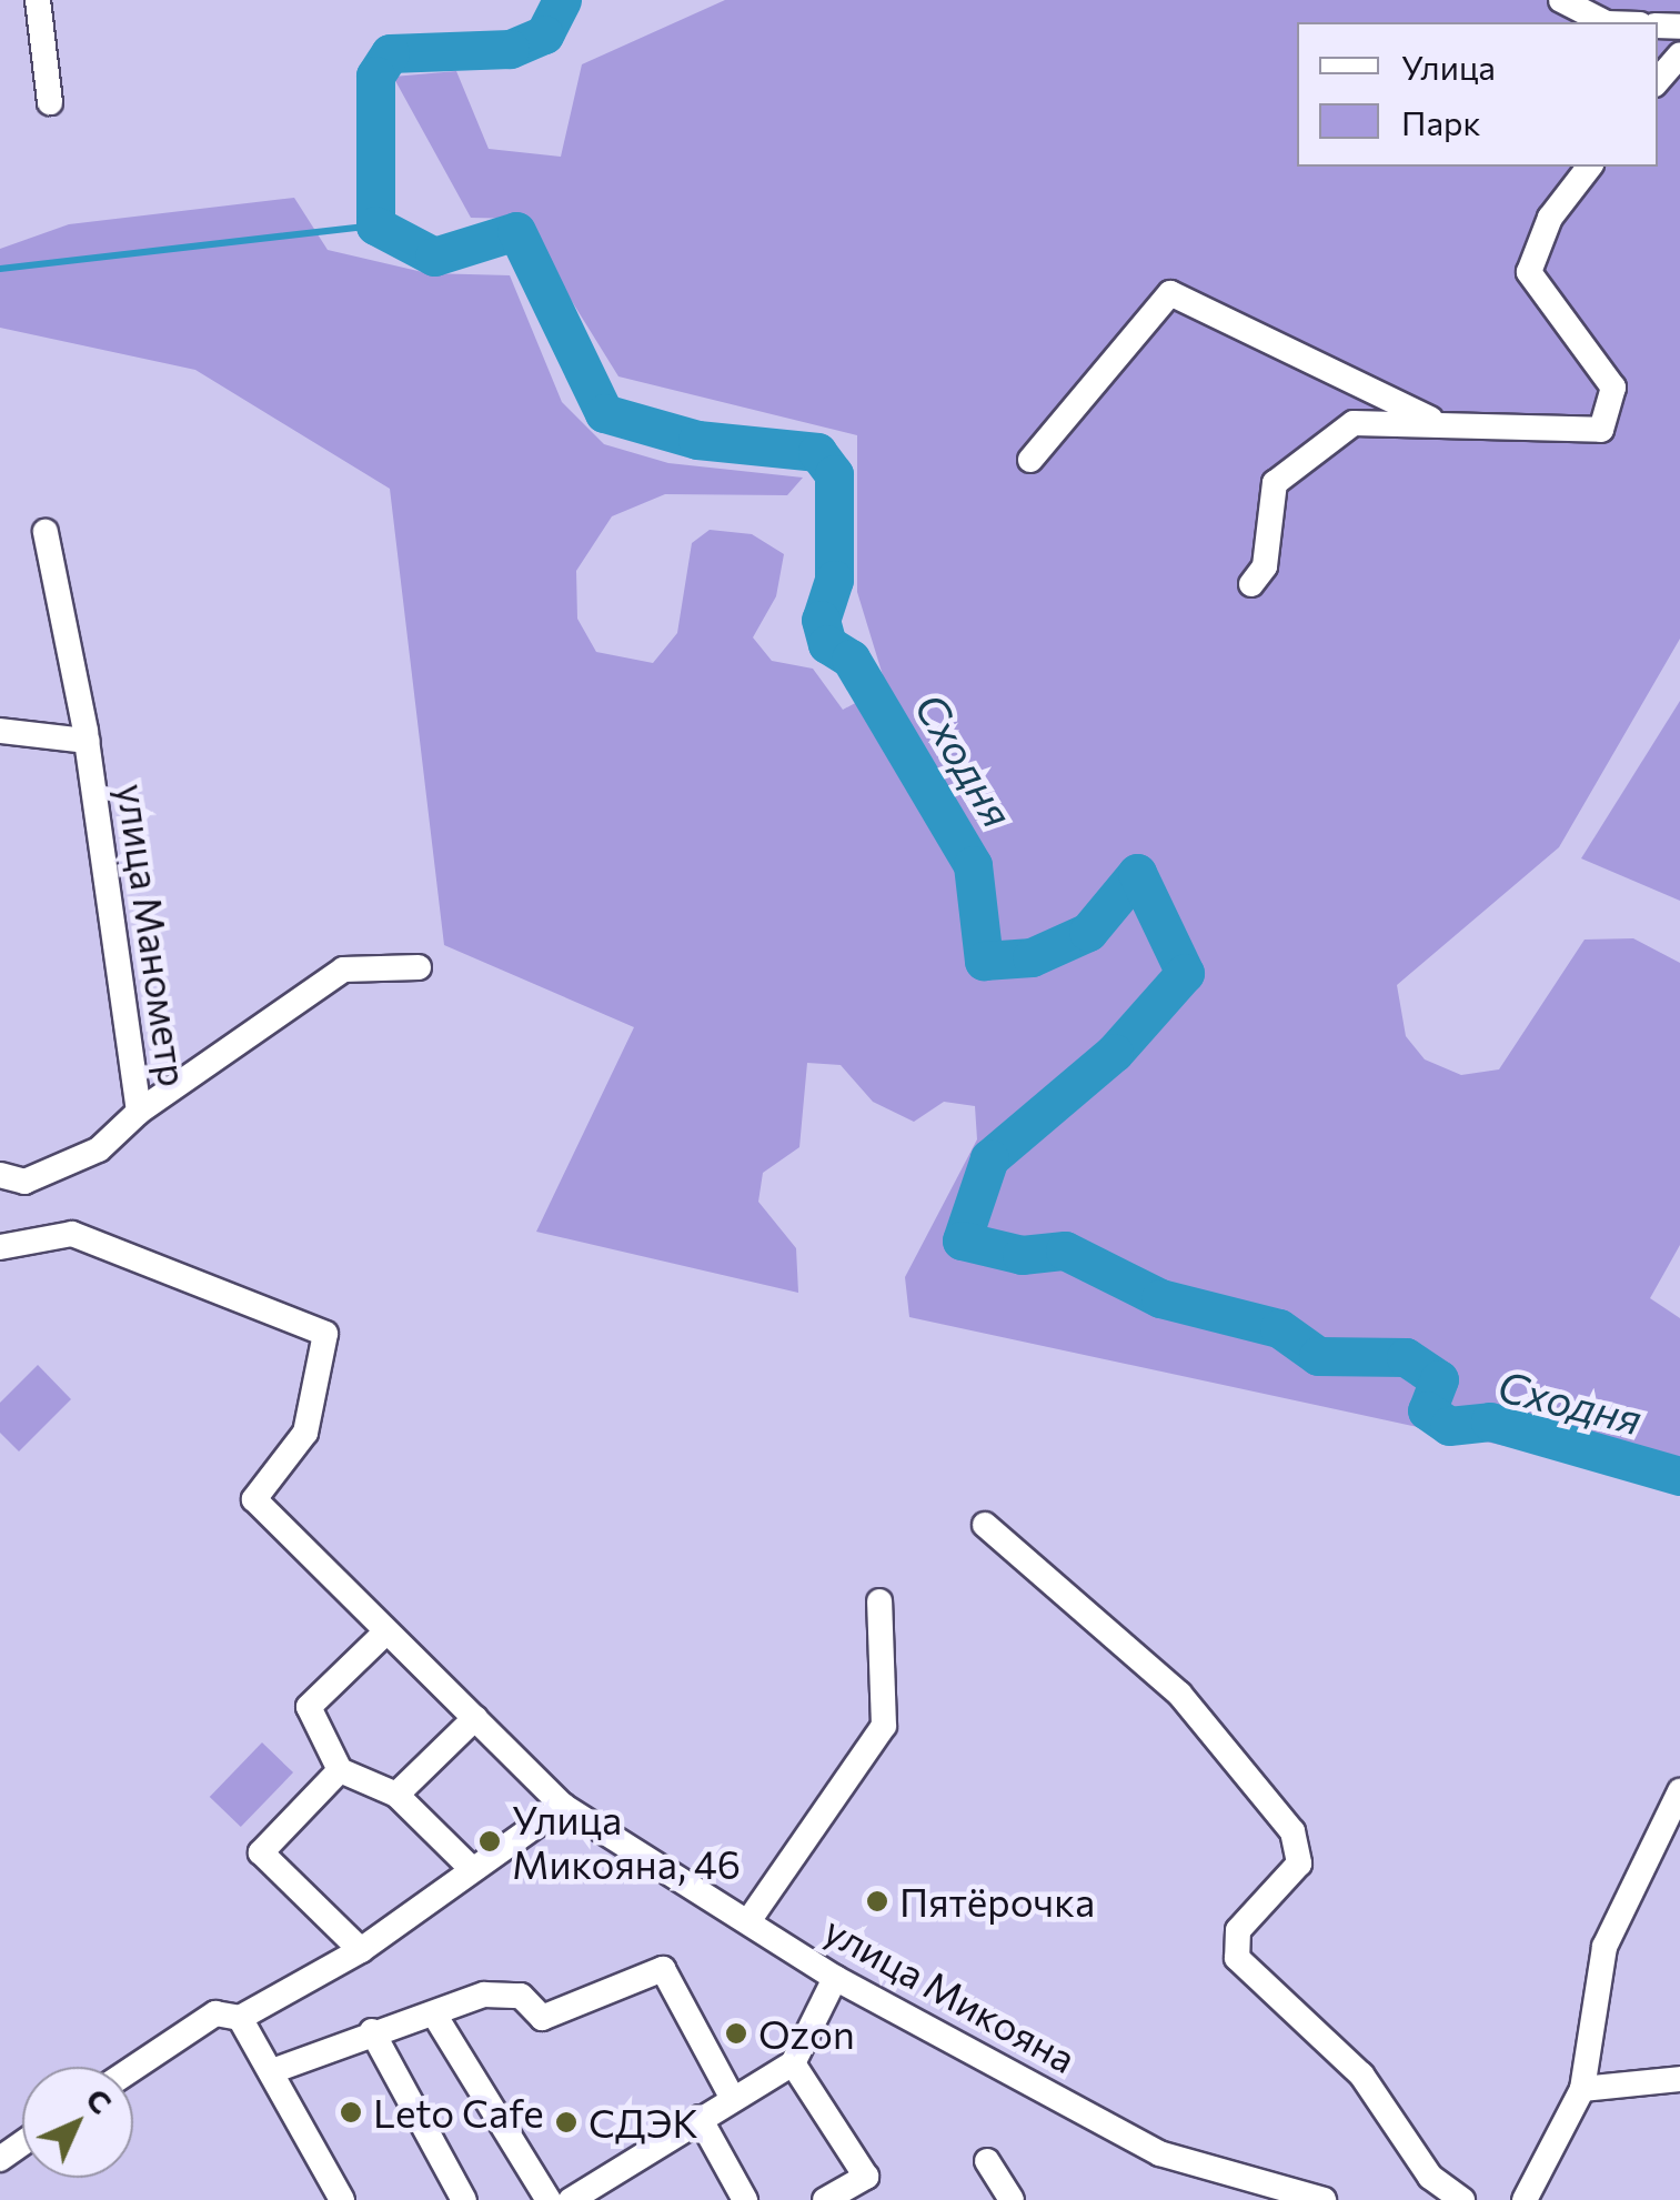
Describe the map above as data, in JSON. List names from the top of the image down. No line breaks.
{"streets":{"street":["улица Манометр","улица Микояна"]},"water":["Сходня"],"places":["Улица Микояна, 46","Пятёрочка","Ozon","Leto Cafe","СДЭК"],"legend":["Улица","Парк"],"north":"top right"}
